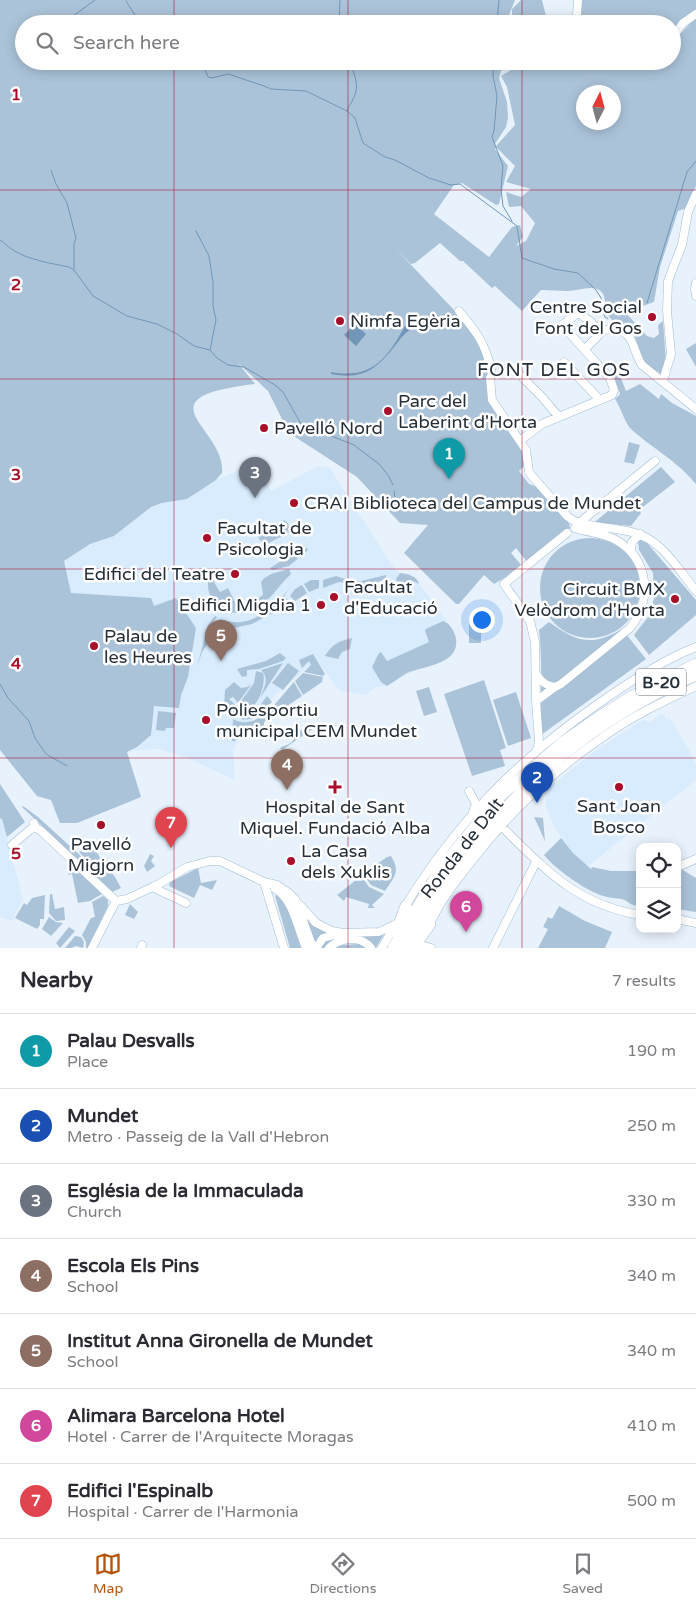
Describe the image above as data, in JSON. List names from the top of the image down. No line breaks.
{"streets":{"highway":["B-20","Ronda de Dalt"]},"districts":["FONT DEL GOS"],"places":{"other":["Centre Social Font del Gos","Nimfa Egèria","Parc del Laberint d'Horta","Pavelló Nord","CRAI Biblioteca del Campus de Mundet","Facultat de Psicologia","Edifici del Teatre","Facultat d'Educació","Circuit BMX Velòdrom d'Horta","Edifici Migdia 1","Palau de les Heures","Poliesportiu municipal CEM Mundet","Sant Joan Bosco","Pavelló Migjorn","La Casa dels Xuklis"],"health":["Hospital de Sant Miquel. Fundació Alba"]},"north":"top","page":{"search":"Search here","pins":["1","3","5","4","2","7","6"],"heading":["Nearby","7 results"],"list":[{"mark":"1","name":"Palau Desvalls","note":"Place","value":"190 m"},{"mark":"2","name":"Mundet","note":"Metro · Passeig de la Vall d'Hebron","value":"250 m"},{"mark":"3","name":"Església de la Immaculada","note":"Church","value":"330 m"},{"mark":"4","name":"Escola Els Pins","note":"School","value":"340 m"},{"mark":"5","name":"Institut Anna Gironella de Mundet","note":"School","value":"340 m"},{"mark":"6","name":"Alimara Barcelona Hotel","note":"Hotel · Carrer de l'Arquitecte Moragas","value":"410 m"},{"mark":"7","name":"Edifici l'Espinalb","note":"Hospital · Carrer de l'Harmonia","value":"500 m"}],"nav":["Map","Directions","Saved"]},"grid":{"rows":["1","2","3","4","5"]}}
